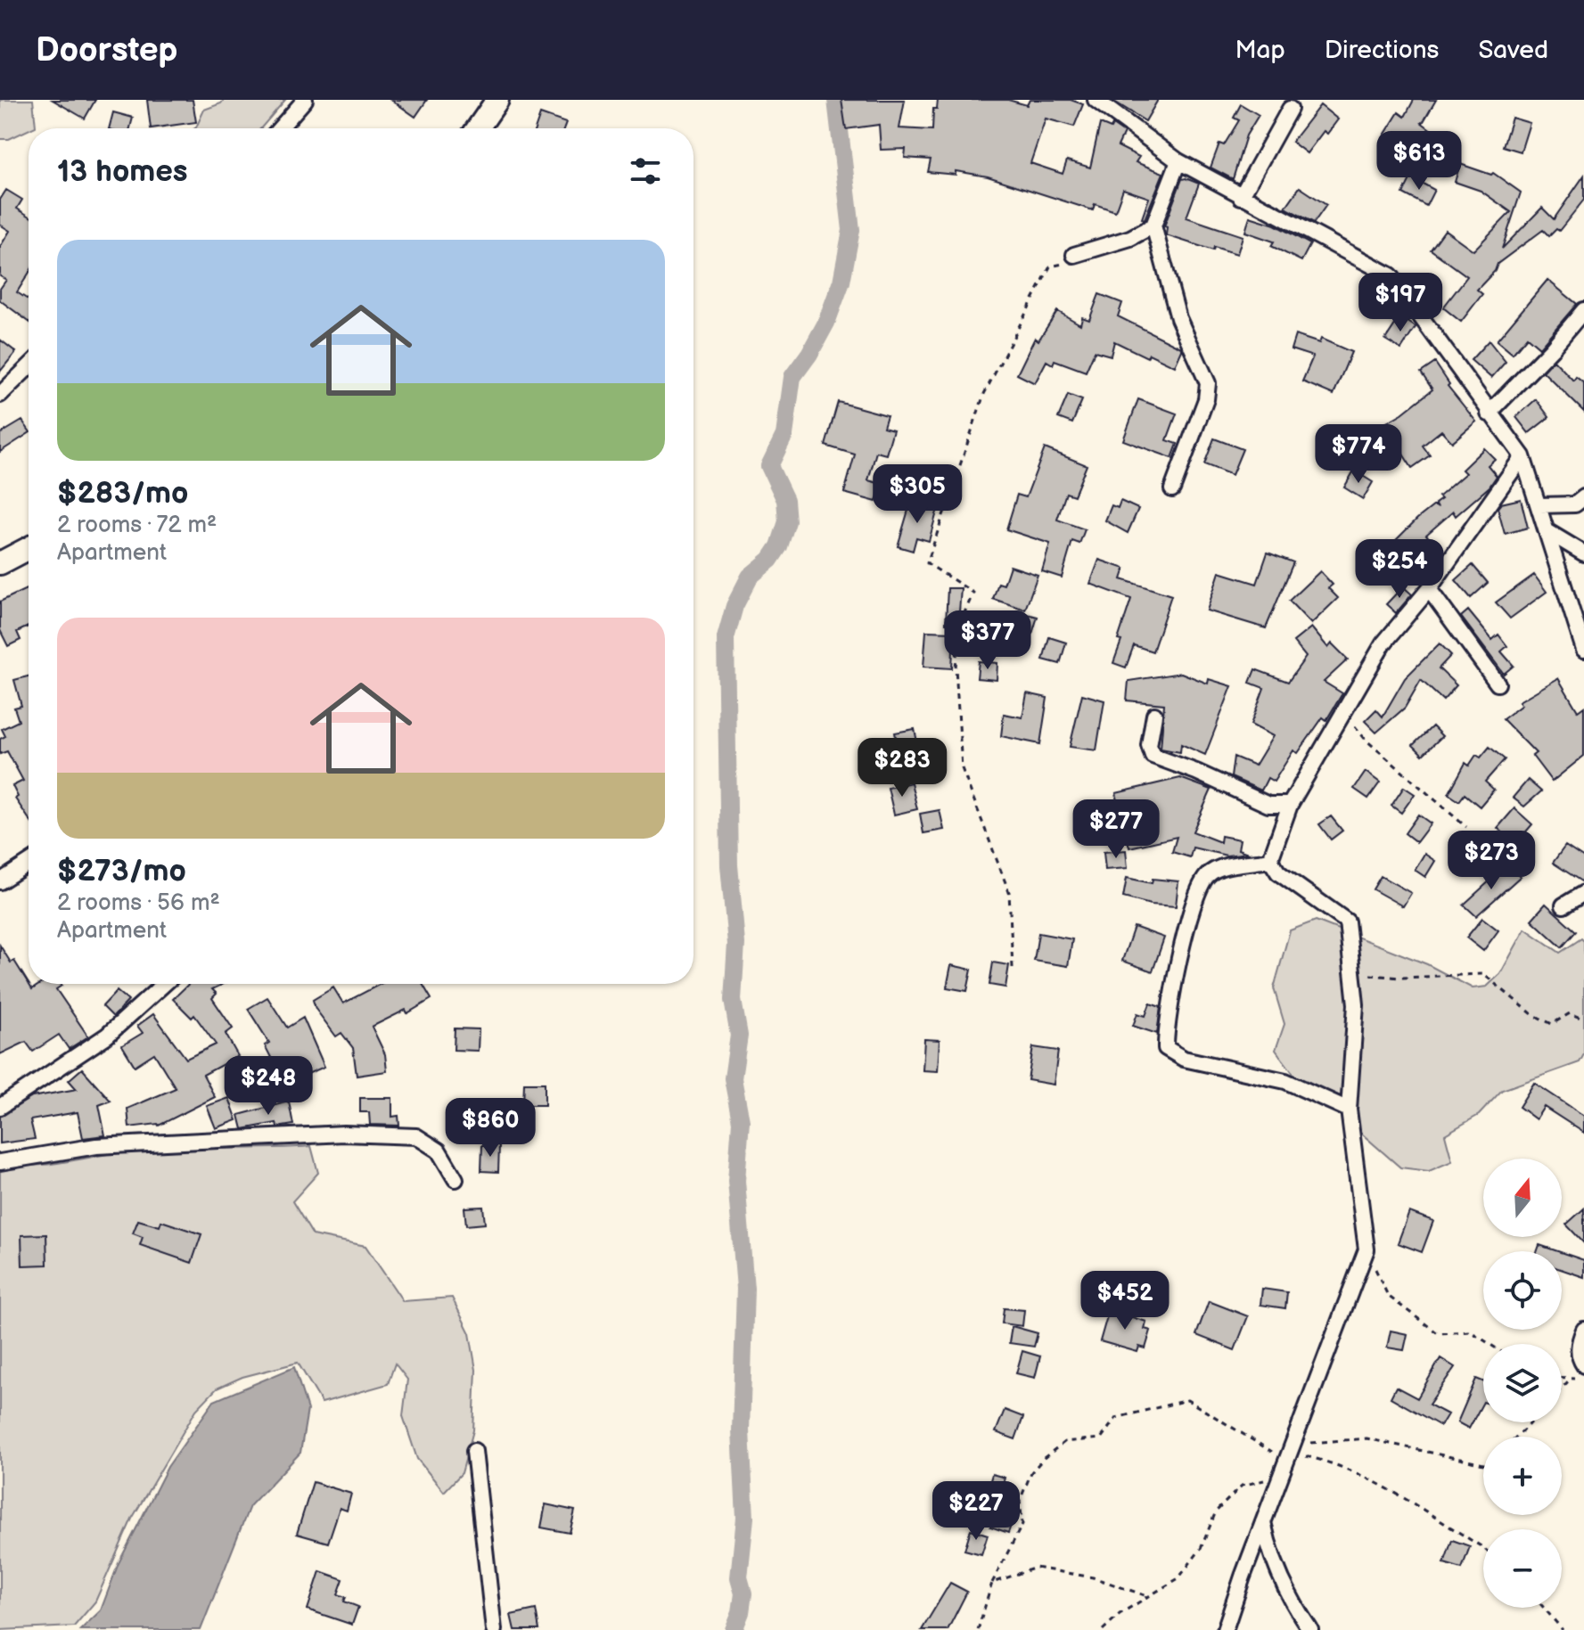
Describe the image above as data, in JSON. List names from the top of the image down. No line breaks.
{"north":"top","page":{"header":"Doorstep","nav":["Map","Directions","Saved"],"heading":"13 homes","price":["$613","$197","$774","$305","$254","$377","$283","$277","$273","$248","$860","$452","$227"],"list":[{"name":"$283/mo","note":"2 rooms · 72 m² · Apartment"},{"name":"$273/mo","note":"2 rooms · 56 m² · Apartment"}],"map_buttons":["+","−"]}}
